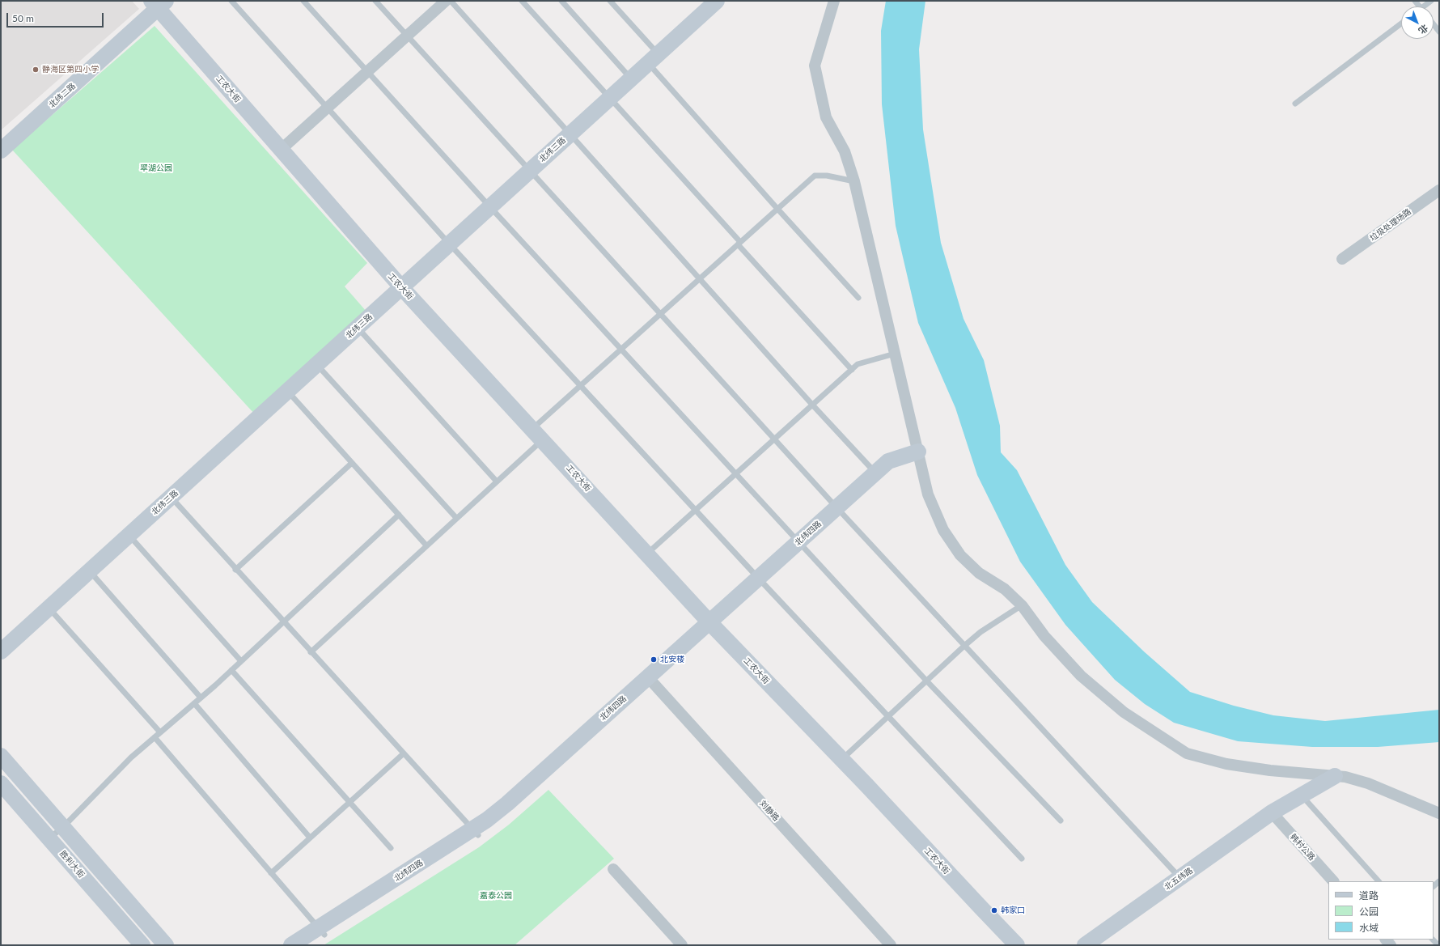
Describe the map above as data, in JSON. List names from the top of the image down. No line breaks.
{"streets":{"street":["工农大街","北纬二路","北纬三路","垃圾处理场路","北纬四路","刘静路","韩村公路","胜利大街","北五纬路"]},"crossings":[["工农大街","北纬二路"],["工农大街","北纬三路"],["工农大街","北纬四路"],["北纬四路","刘静路"],["韩村公路","北五纬路"]],"parks":["翠湖公园","嘉泰公园"],"places":["静海区第四小学","北安楼","韩家口"],"legend":["道路","公园","水域"],"scale_bar":"50 m","north":"bottom right"}
